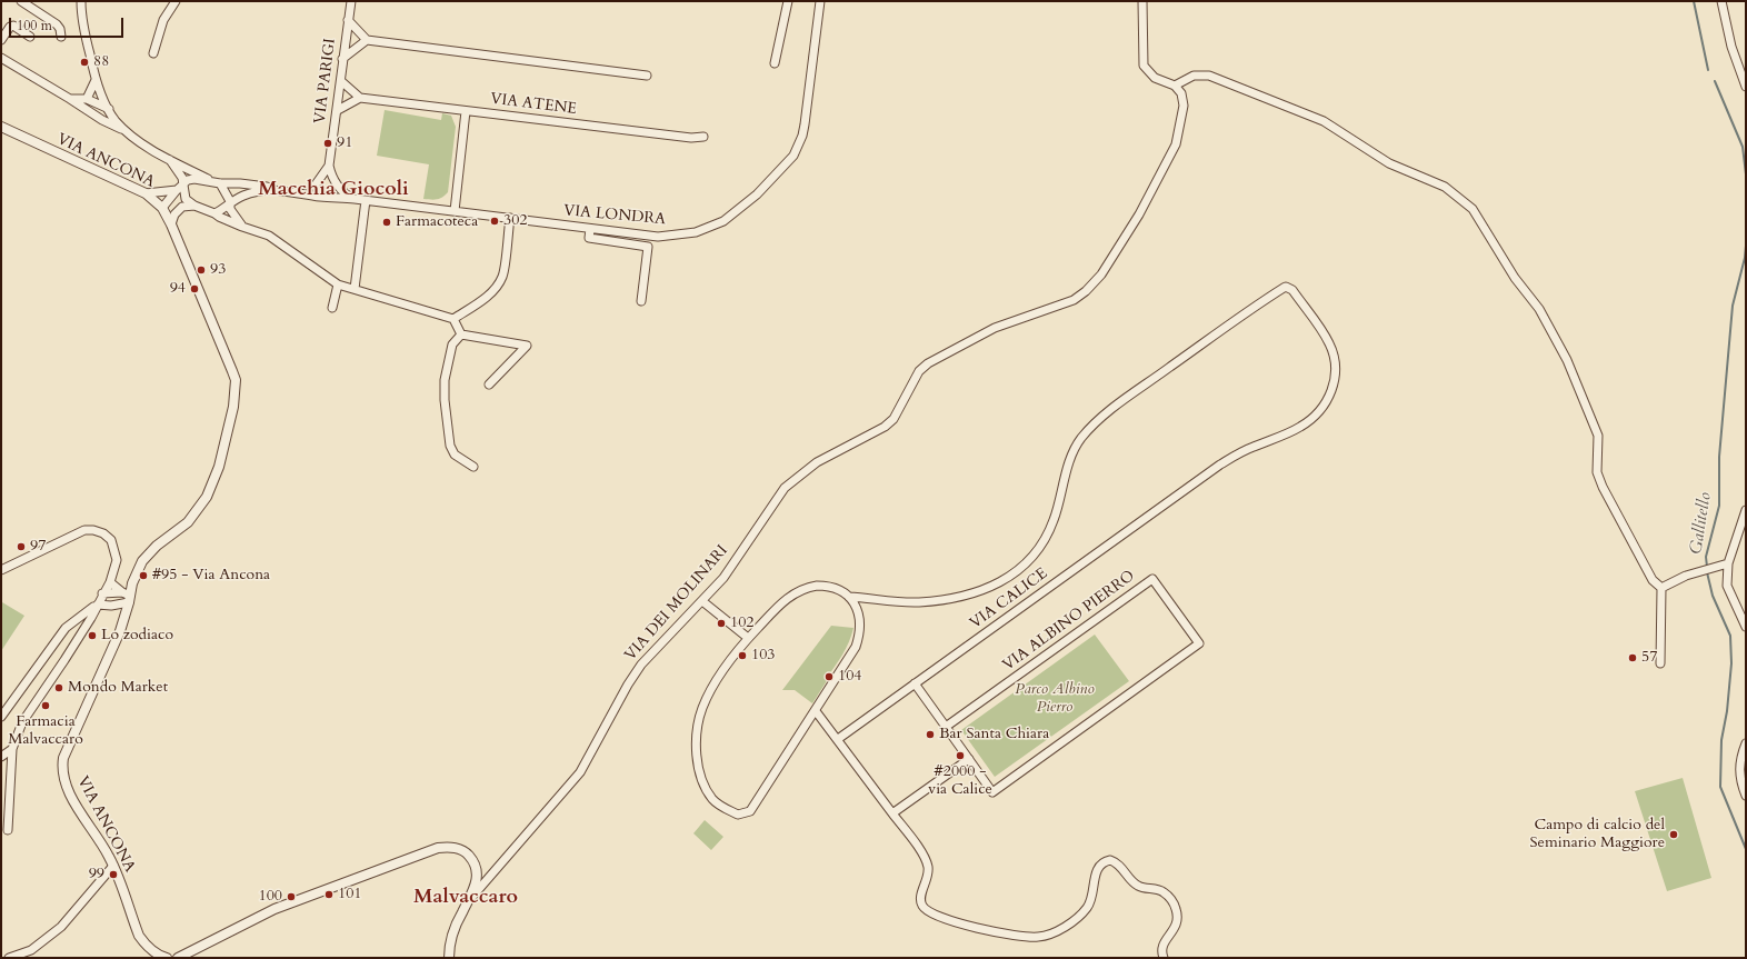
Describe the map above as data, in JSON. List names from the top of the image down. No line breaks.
{"streets":{"street":["VIA PARIGI","VIA ATENE","VIA ANCONA","VIA LONDRA","VIA CALICE","VIA DEI MOLINARI","VIA ALBINO PIERRO"]},"districts":["Macchia Giocoli","Malvaccaro"],"water":["Gallitello"],"parks":["Parco Albino Pierro"],"places":["88","91","302","Farmacoteca","93","94","97","#95 - Via Ancona","102","Lo zodiaco","103","57","104","Mondo Market","Farmacia Malvaccaro","Bar Santa Chiara","#2000 - via Calice","Campo di calcio del Seminario Maggiore","99","101","100"],"scale_bar":"100 m"}
